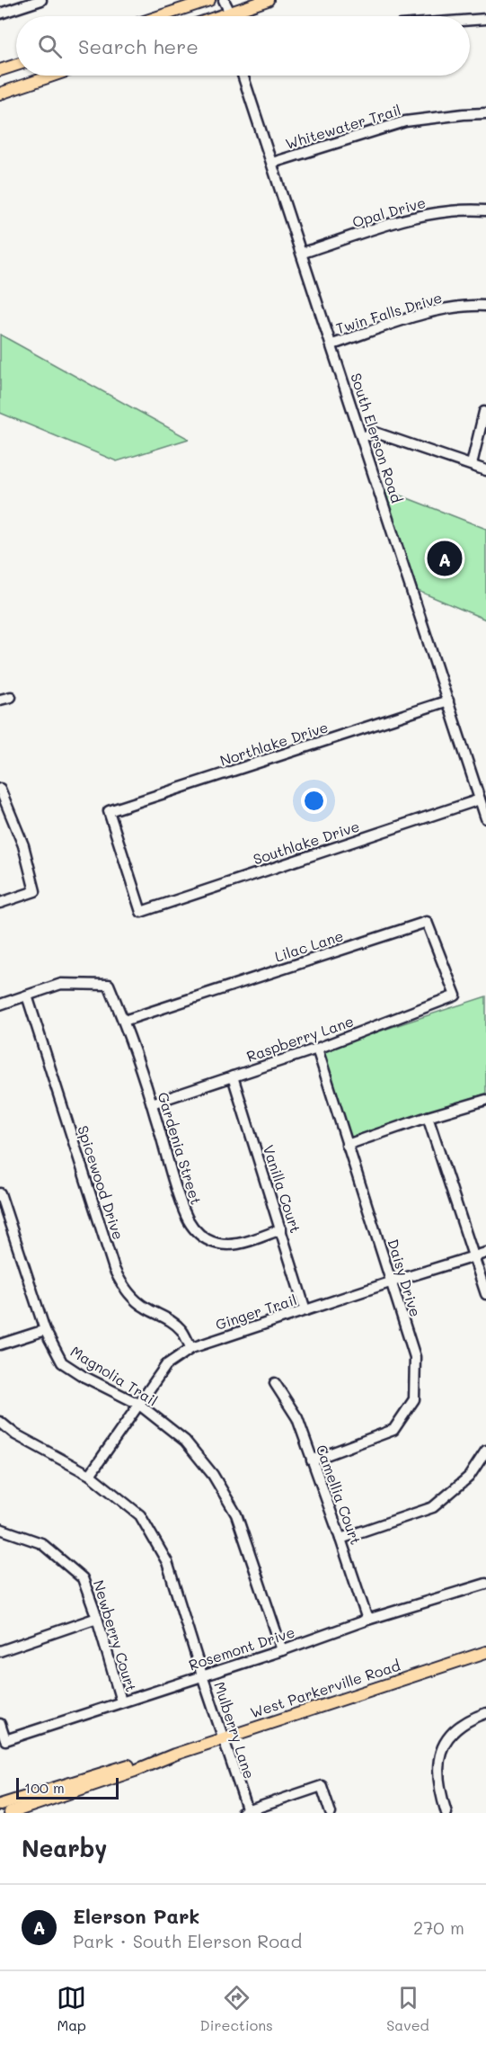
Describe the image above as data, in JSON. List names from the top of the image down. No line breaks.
{"streets":{"main road":["West Parkerville Road"],"street":["Whitewater Trail","Opal Drive","Twin Falls Drive","South Elerson Road","Northlake Drive","Southlake Drive","Lilac Lane","Raspberry Lane","Gardenia Street","Spicewood Drive","Vanilla Court","Daisy Drive","Ginger Trail","Magnolia Trail","Camellia Court","Newberry Court","Rosemont Drive","Mulberry Lane"]},"crossings":[["Whitewater Trail","South Elerson Road"],["Opal Drive","South Elerson Road"],["Twin Falls Drive","South Elerson Road"],["South Elerson Road","Northlake Drive"],["South Elerson Road","Southlake Drive"],["Northlake Drive","Southlake Drive"],["Lilac Lane","Raspberry Lane"],["Lilac Lane","Gardenia Street"],["Raspberry Lane","Gardenia Street"],["Raspberry Lane","Vanilla Court"],["Raspberry Lane","Daisy Drive"],["Gardenia Street","Spicewood Drive"],["Gardenia Street","Vanilla Court"],["Spicewood Drive","Ginger Trail"],["Vanilla Court","Ginger Trail"],["Daisy Drive","Ginger Trail"],["Daisy Drive","Camellia Court"],["Ginger Trail","Magnolia Trail"],["Ginger Trail","Mulberry Lane"],["Magnolia Trail","Rosemont Drive"],["Camellia Court","Rosemont Drive"],["Newberry Court","Rosemont Drive"],["Rosemont Drive","Mulberry Lane"],["West Parkerville Road","Mulberry Lane"]],"scale_bar":"100 m","page":{"search":"Search here","pins":"A","scale":"100 m","heading":"Nearby","list":[{"mark":"A","name":"Elerson Park","note":"Park · South Elerson Road","value":"270 m"}],"nav":["Map","Directions","Saved"]}}
